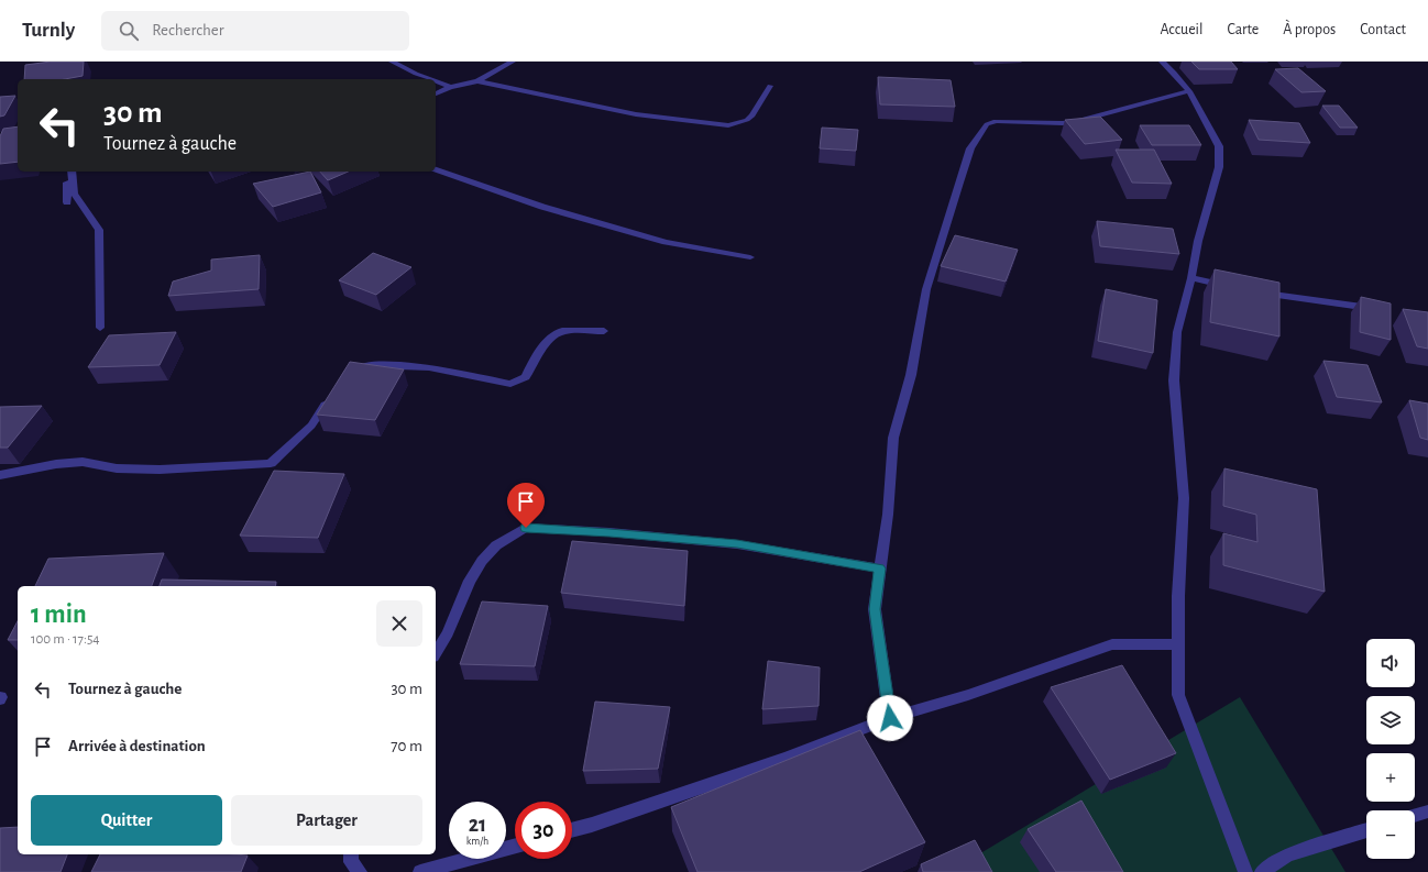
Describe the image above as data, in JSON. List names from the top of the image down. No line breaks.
{"page":{"header":"Turnly","search":"Rechercher","nav":["Accueil","Carte","À propos","Contact"],"turn":["30 m","Tournez à gauche"],"heading":["1 min","100 m · 17:54"],"map_buttons":["+","−"],"list":[{"name":"Tournez à gauche","value":"30 m"},{"name":"Arrivée à destination","value":"70 m"}],"buttons":["Quitter","Partager"],"speed":"21 km/h","limit":"30"}}
